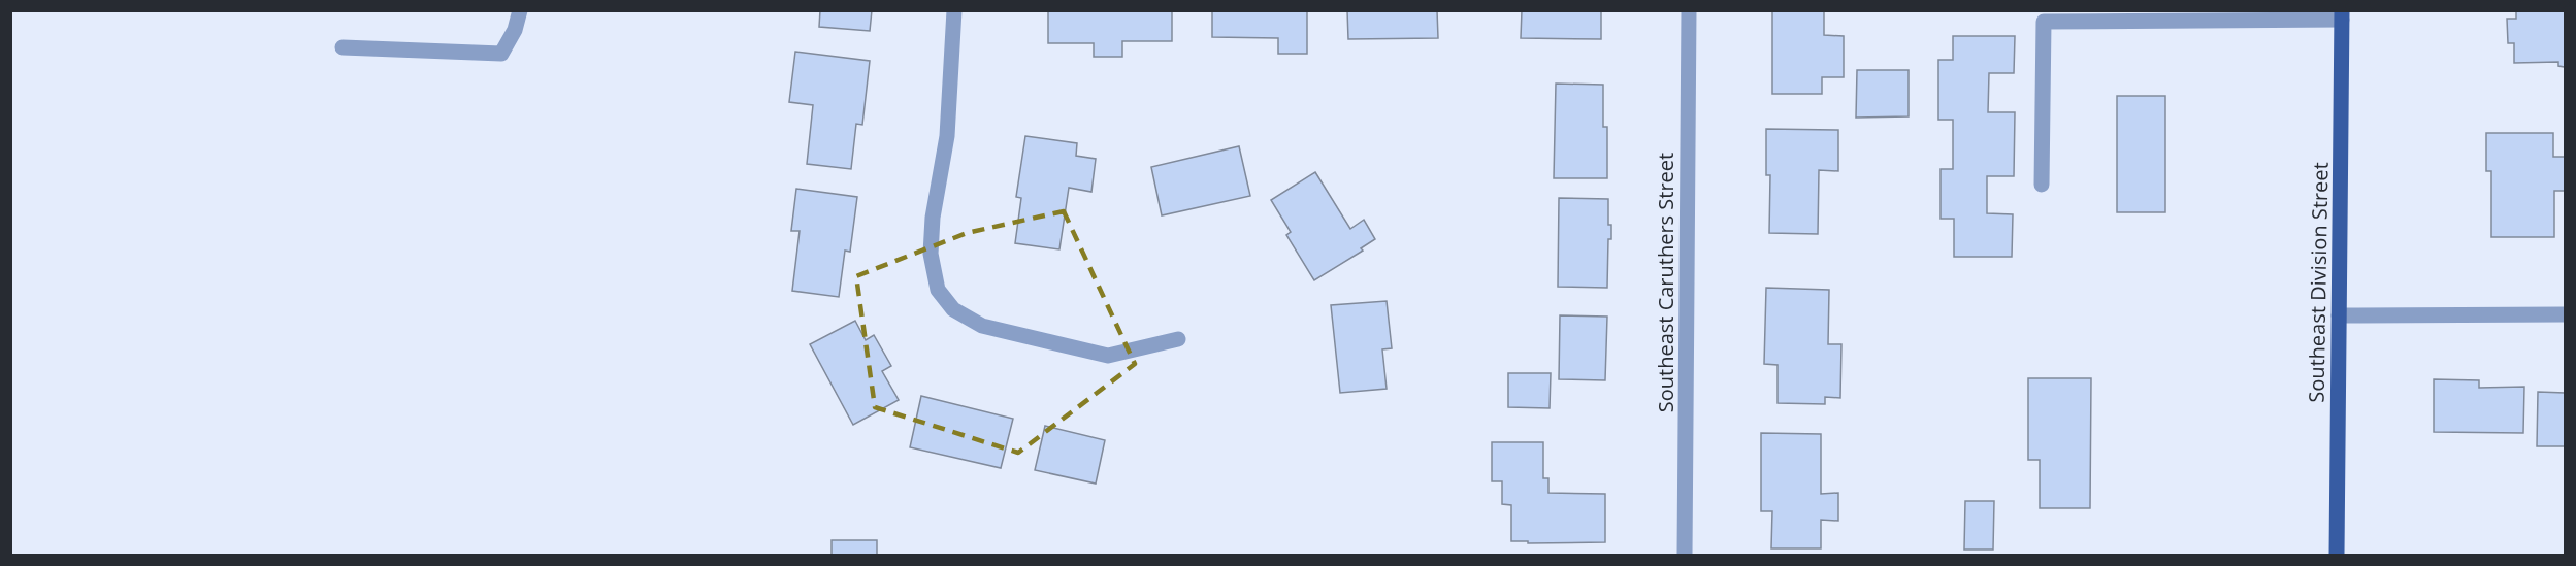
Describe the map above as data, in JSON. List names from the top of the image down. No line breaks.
{"streets":{"main road":["Southeast Division Street"],"street":["Southeast Caruthers Street"]}}
